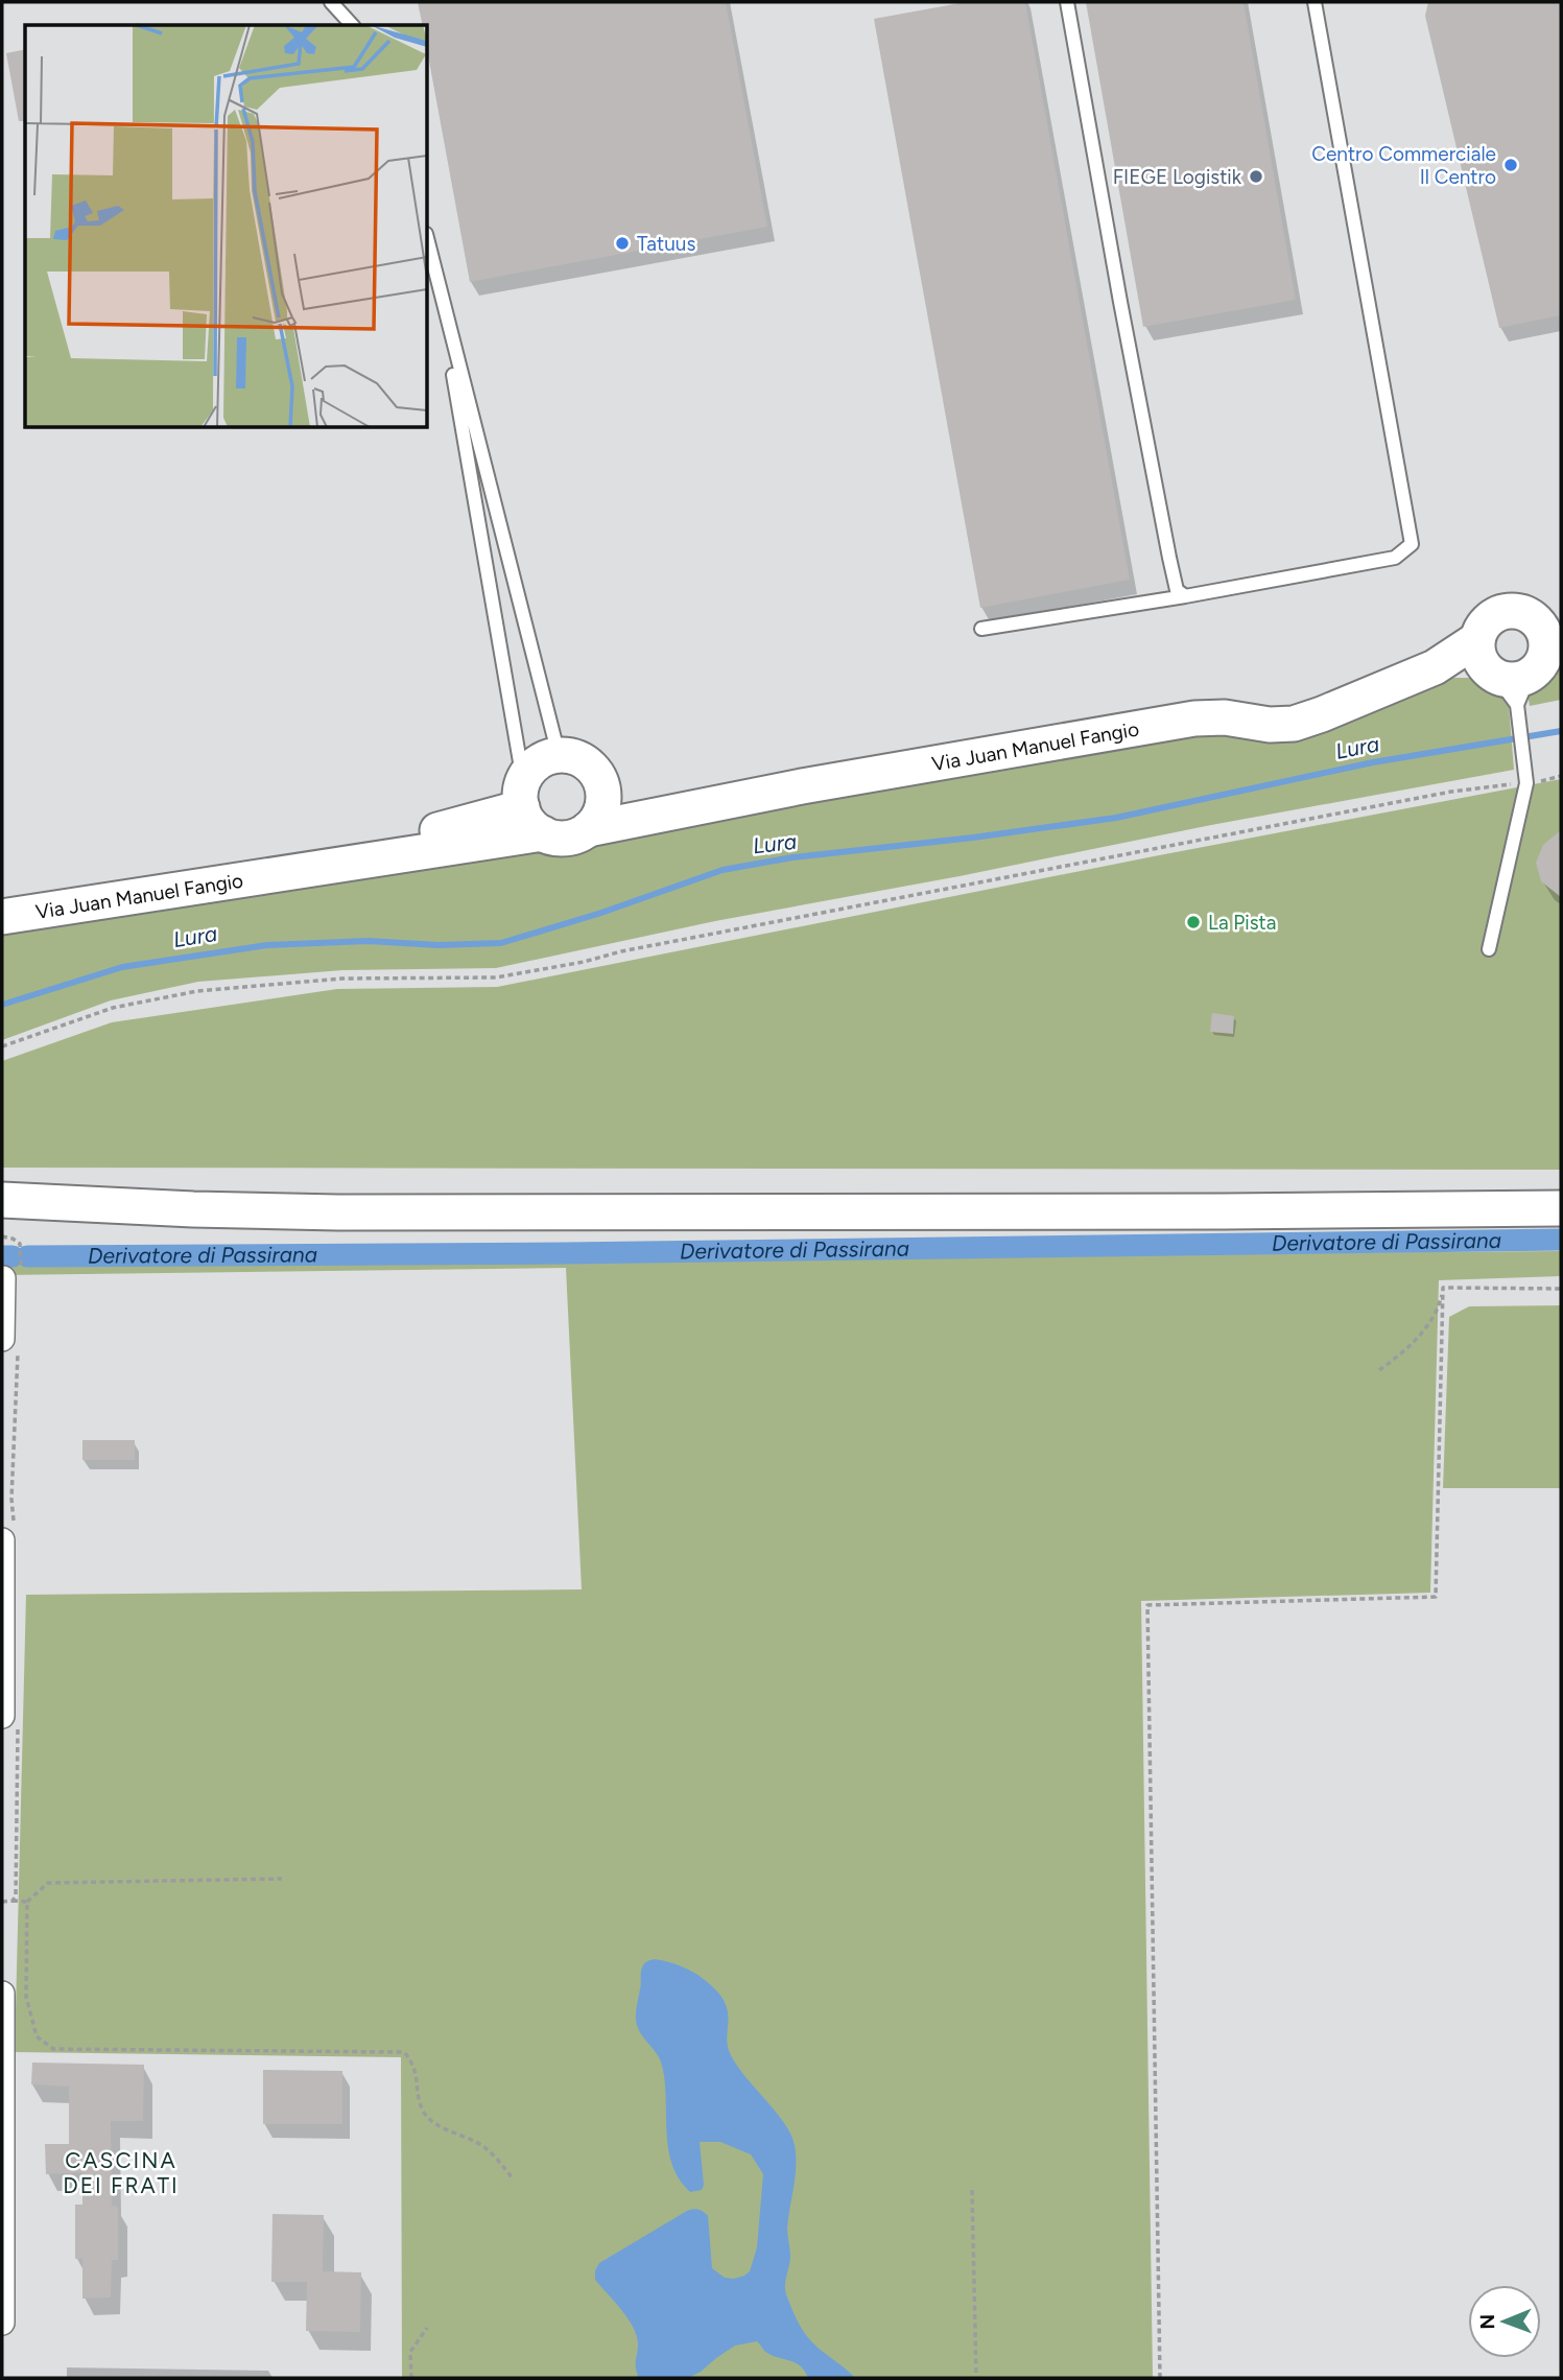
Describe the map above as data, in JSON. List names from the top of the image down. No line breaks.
{"streets":{"street":["Via Juan Manuel Fangio"]},"districts":["CASCINA DEI FRATI"],"water":["Lura","Derivatore di Passirana"],"places":["Centro Commerciale Il Centro","FIEGE Logistik","Tatuus","La Pista"],"north":"left"}
